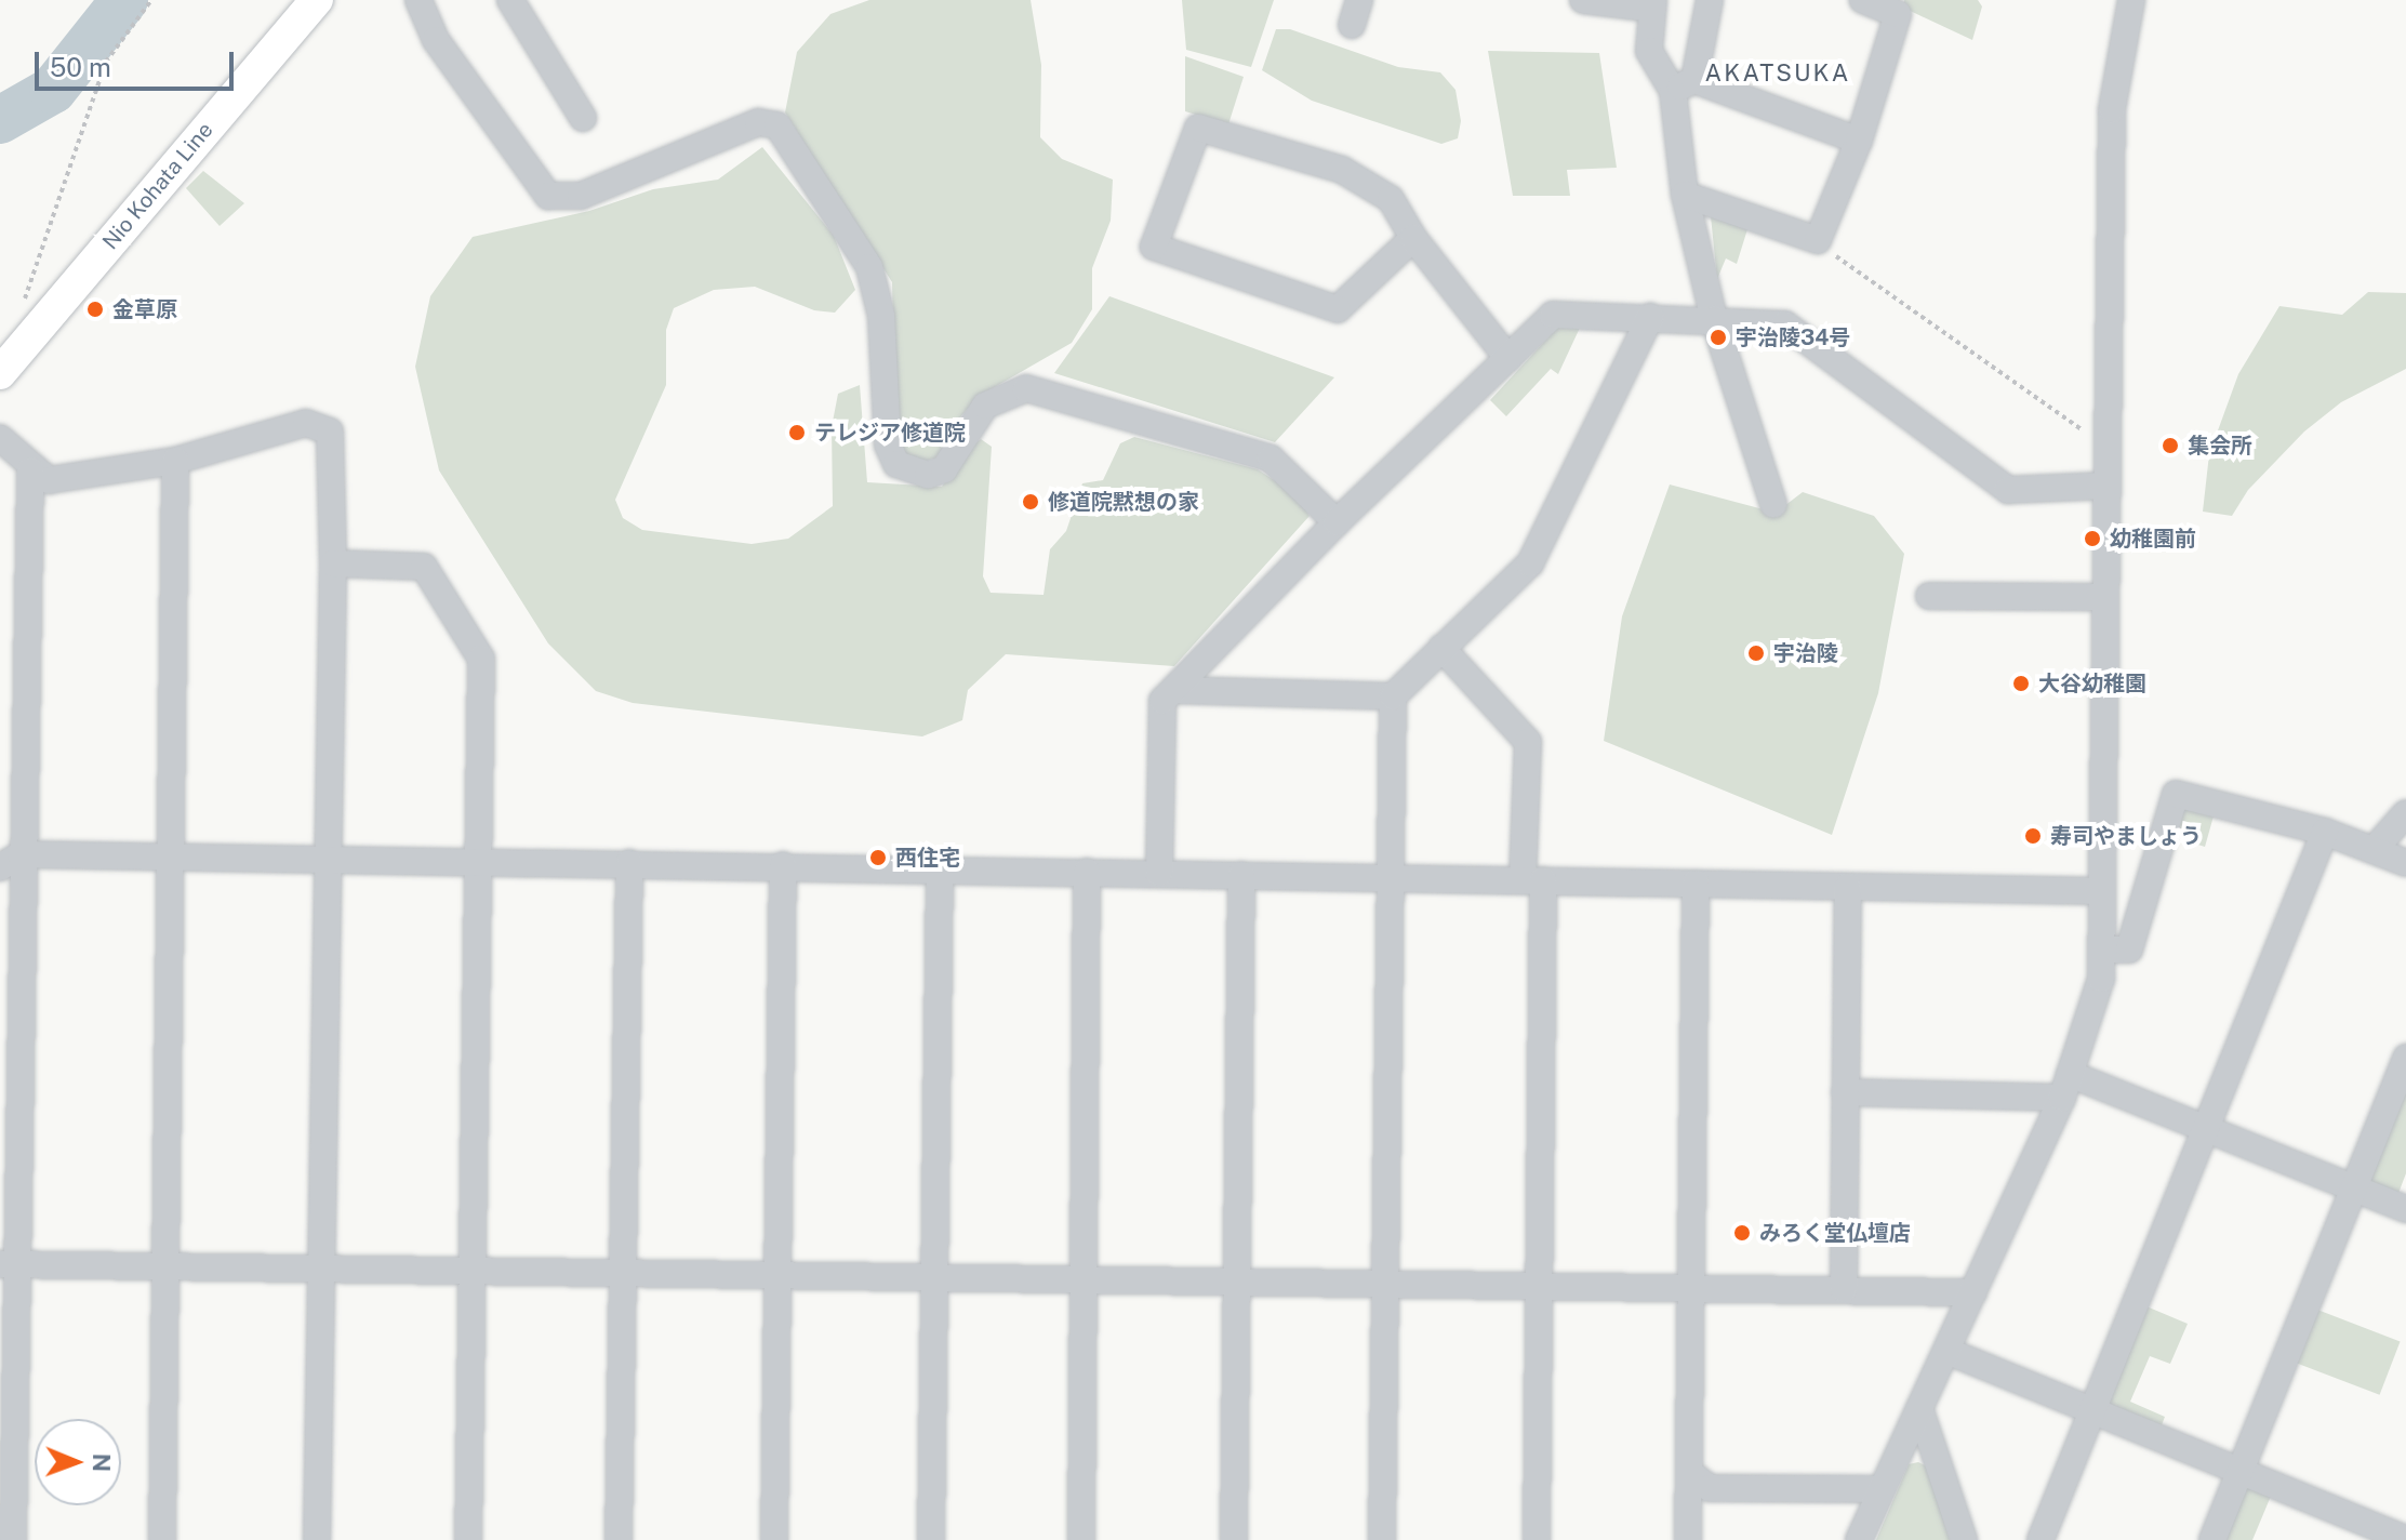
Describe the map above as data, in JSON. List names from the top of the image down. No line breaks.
{"streets":{"main road":["Nio Kohata Line"]},"districts":["AKATSUKA"],"places":["金草原","宇治陵34号","テレジア修道院","集会所","修道院黙想の家","幼稚園前","宇治陵","大谷幼稚園","寿司やましょう","西住宅","みろく堂仏壇店"],"scale_bar":"50 m","north":"right"}
